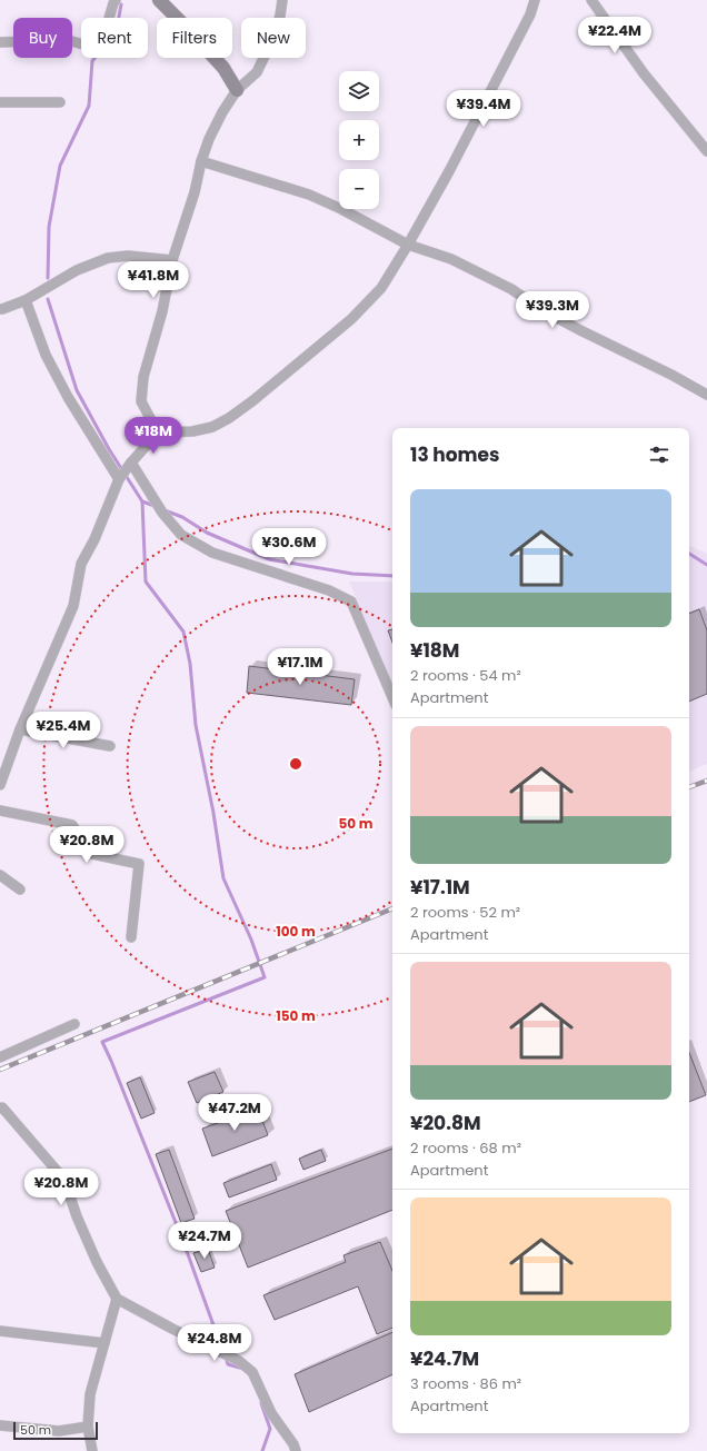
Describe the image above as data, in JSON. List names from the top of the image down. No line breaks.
{"scale_bar":"50 m","page":{"price":["¥22.4M","¥39.4M","¥41.8M","¥39.3M","¥18M","¥30.6M","¥17.1M","¥25.4M","¥20.8M","¥47.2M","¥20.8M","¥24.7M","¥24.8M"],"chip":["Buy","Rent","Filters","New"],"map_buttons":["+","−"],"heading":"13 homes","list":[{"name":"¥18M","note":"2 rooms · 54 m² · Apartment"},{"name":"¥17.1M","note":"2 rooms · 52 m² · Apartment"},{"name":"¥20.8M","note":"2 rooms · 68 m² · Apartment"},{"name":"¥24.7M","note":"3 rooms · 86 m² · Apartment"}],"scale":"50 m"},"rings":["50 m","100 m","150 m"]}
